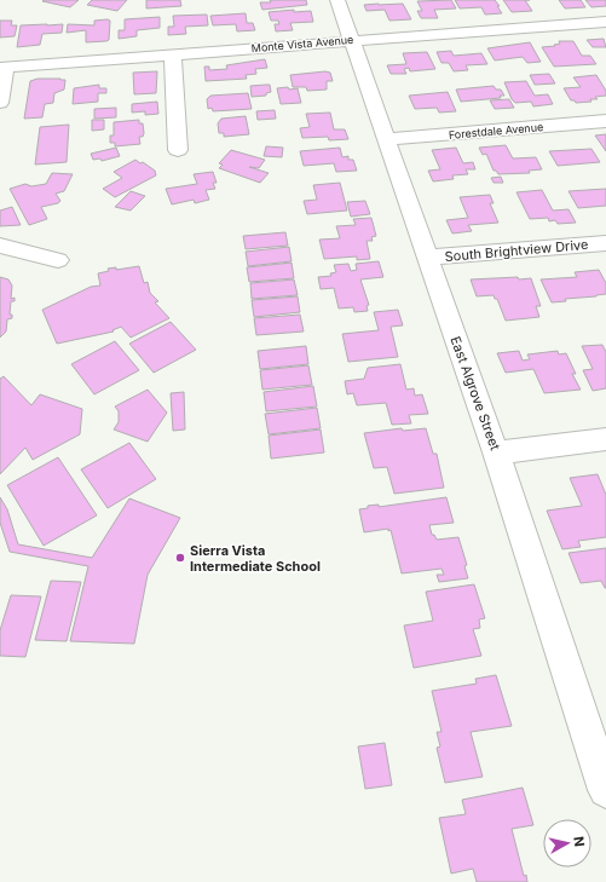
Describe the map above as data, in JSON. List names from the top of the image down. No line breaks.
{"streets":{"street":["Monte Vista Avenue","Forestdale Avenue","South Brightview Drive","East Algrove Street"]},"crossings":[["Monte Vista Avenue","East Algrove Street"],["Forestdale Avenue","East Algrove Street"],["South Brightview Drive","East Algrove Street"]],"places":["Sierra Vista Intermediate School"],"north":"right"}
